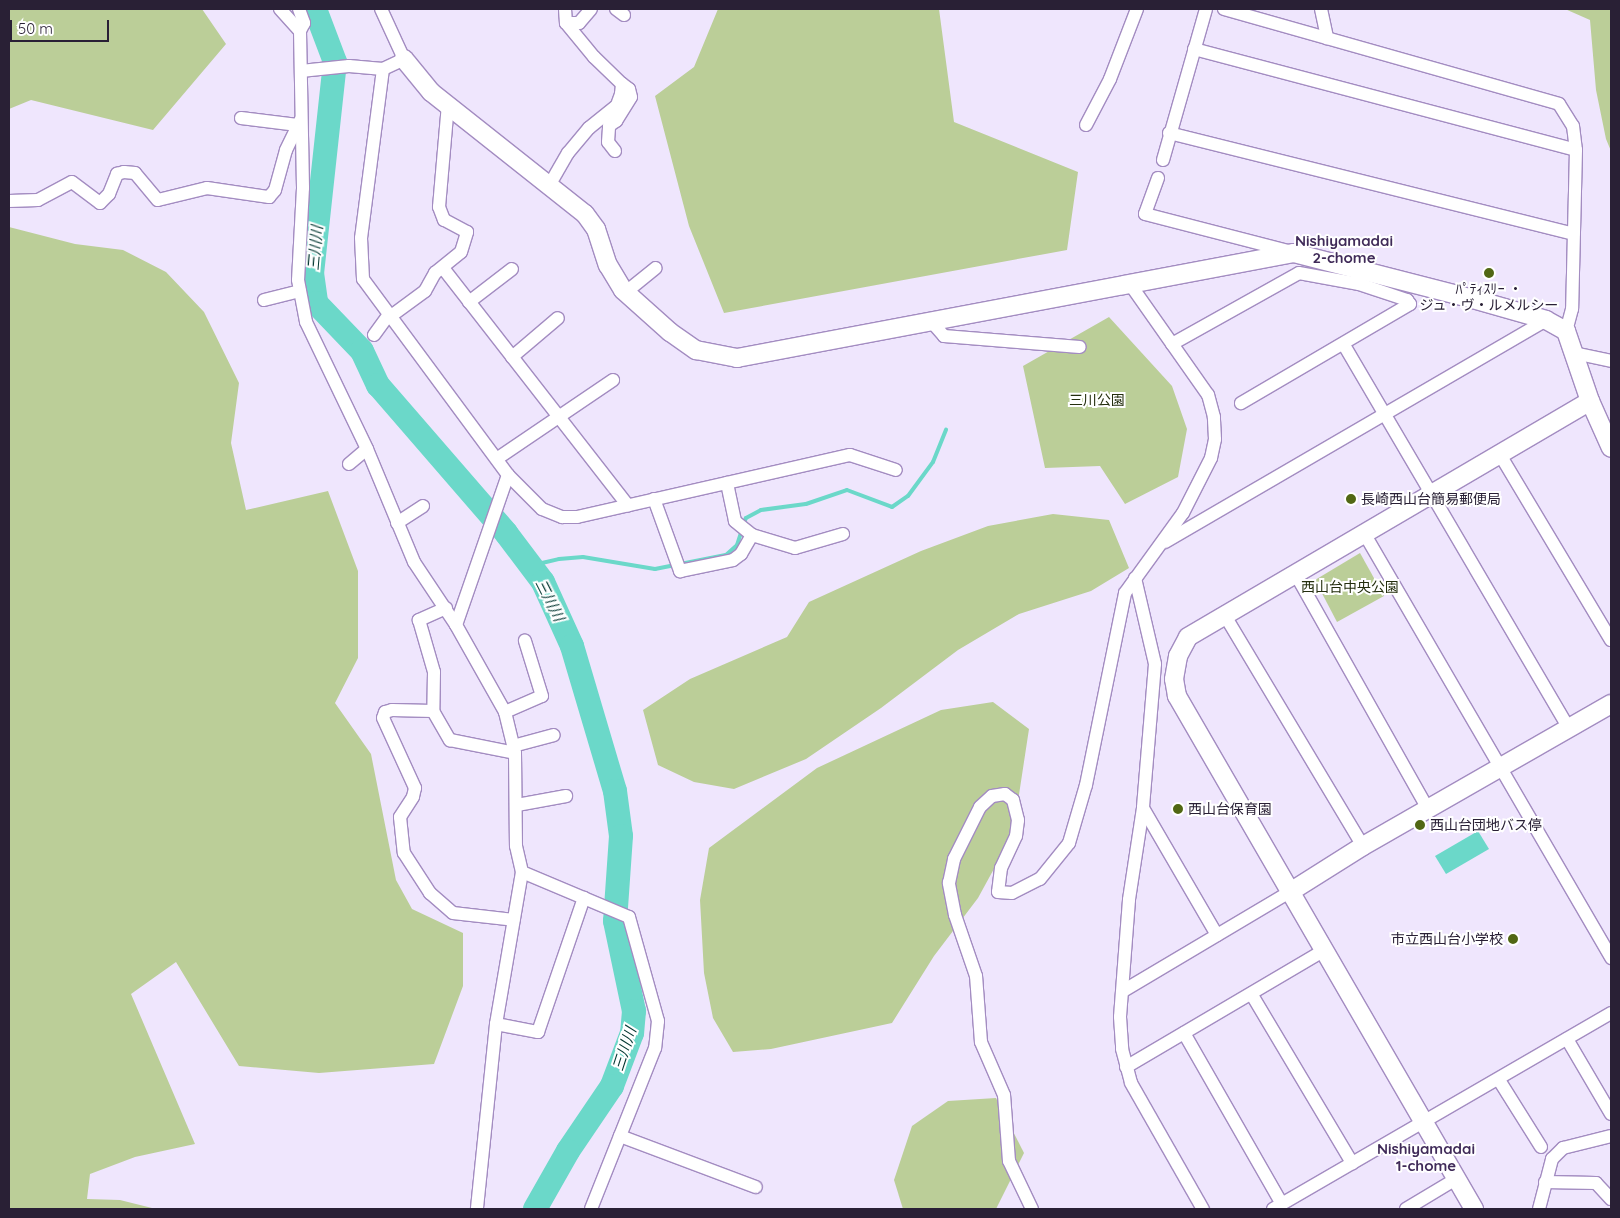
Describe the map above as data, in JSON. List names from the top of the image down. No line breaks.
{"districts":["Nishiyamadai 2-chome","Nishiyamadai 1-chome"],"water":["三川川"],"parks":["三川公園","西山台中央公園"],"places":["ﾊﾟﾃｨｽﾘｰ ・ ジュ・ヴ・ルメルシー","長崎西山台簡易郵便局","西山台保育園","西山台団地バス停","市立西山台小学校"],"scale_bar":"50 m"}
